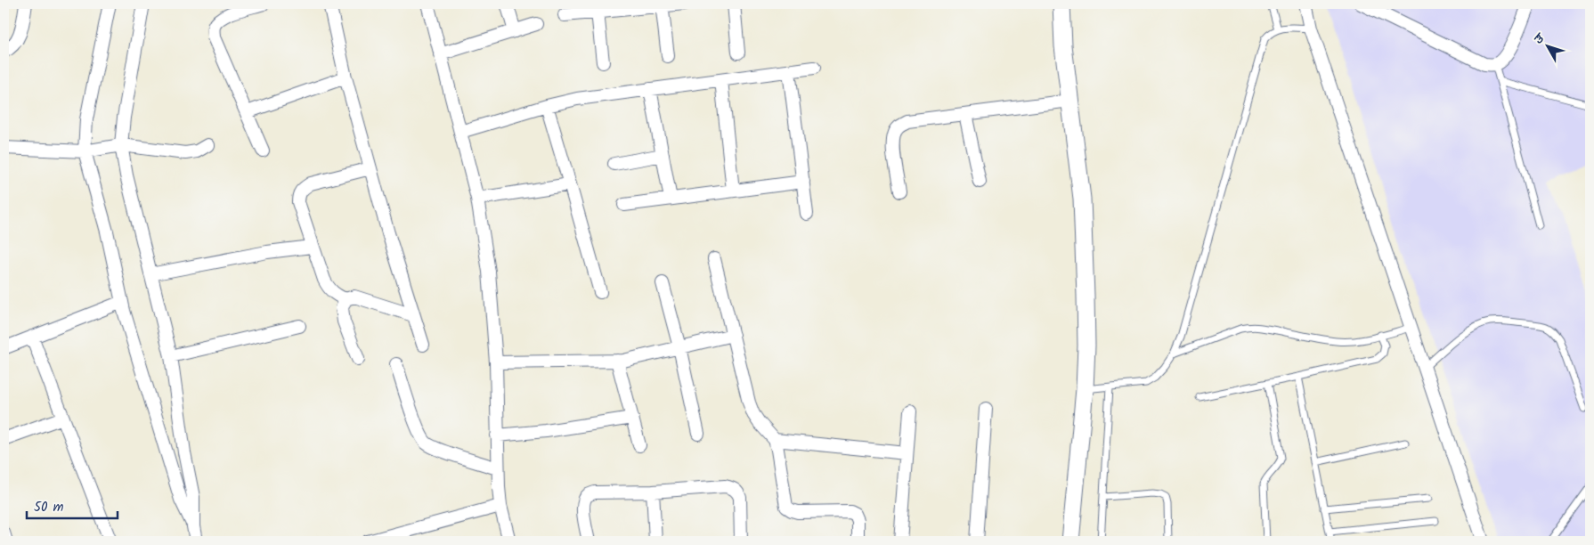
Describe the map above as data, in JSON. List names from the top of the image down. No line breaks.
{"scale_bar":"50 m","north":"top left"}
